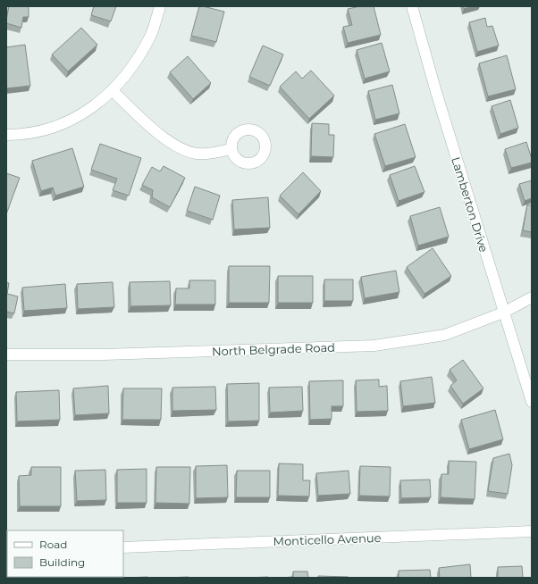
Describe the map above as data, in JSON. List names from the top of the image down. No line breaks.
{"streets":{"street":["Lamberton Drive","North Belgrade Road","Monticello Avenue"]},"crossings":[["Lamberton Drive","North Belgrade Road"]],"legend":["Road","Building"]}
